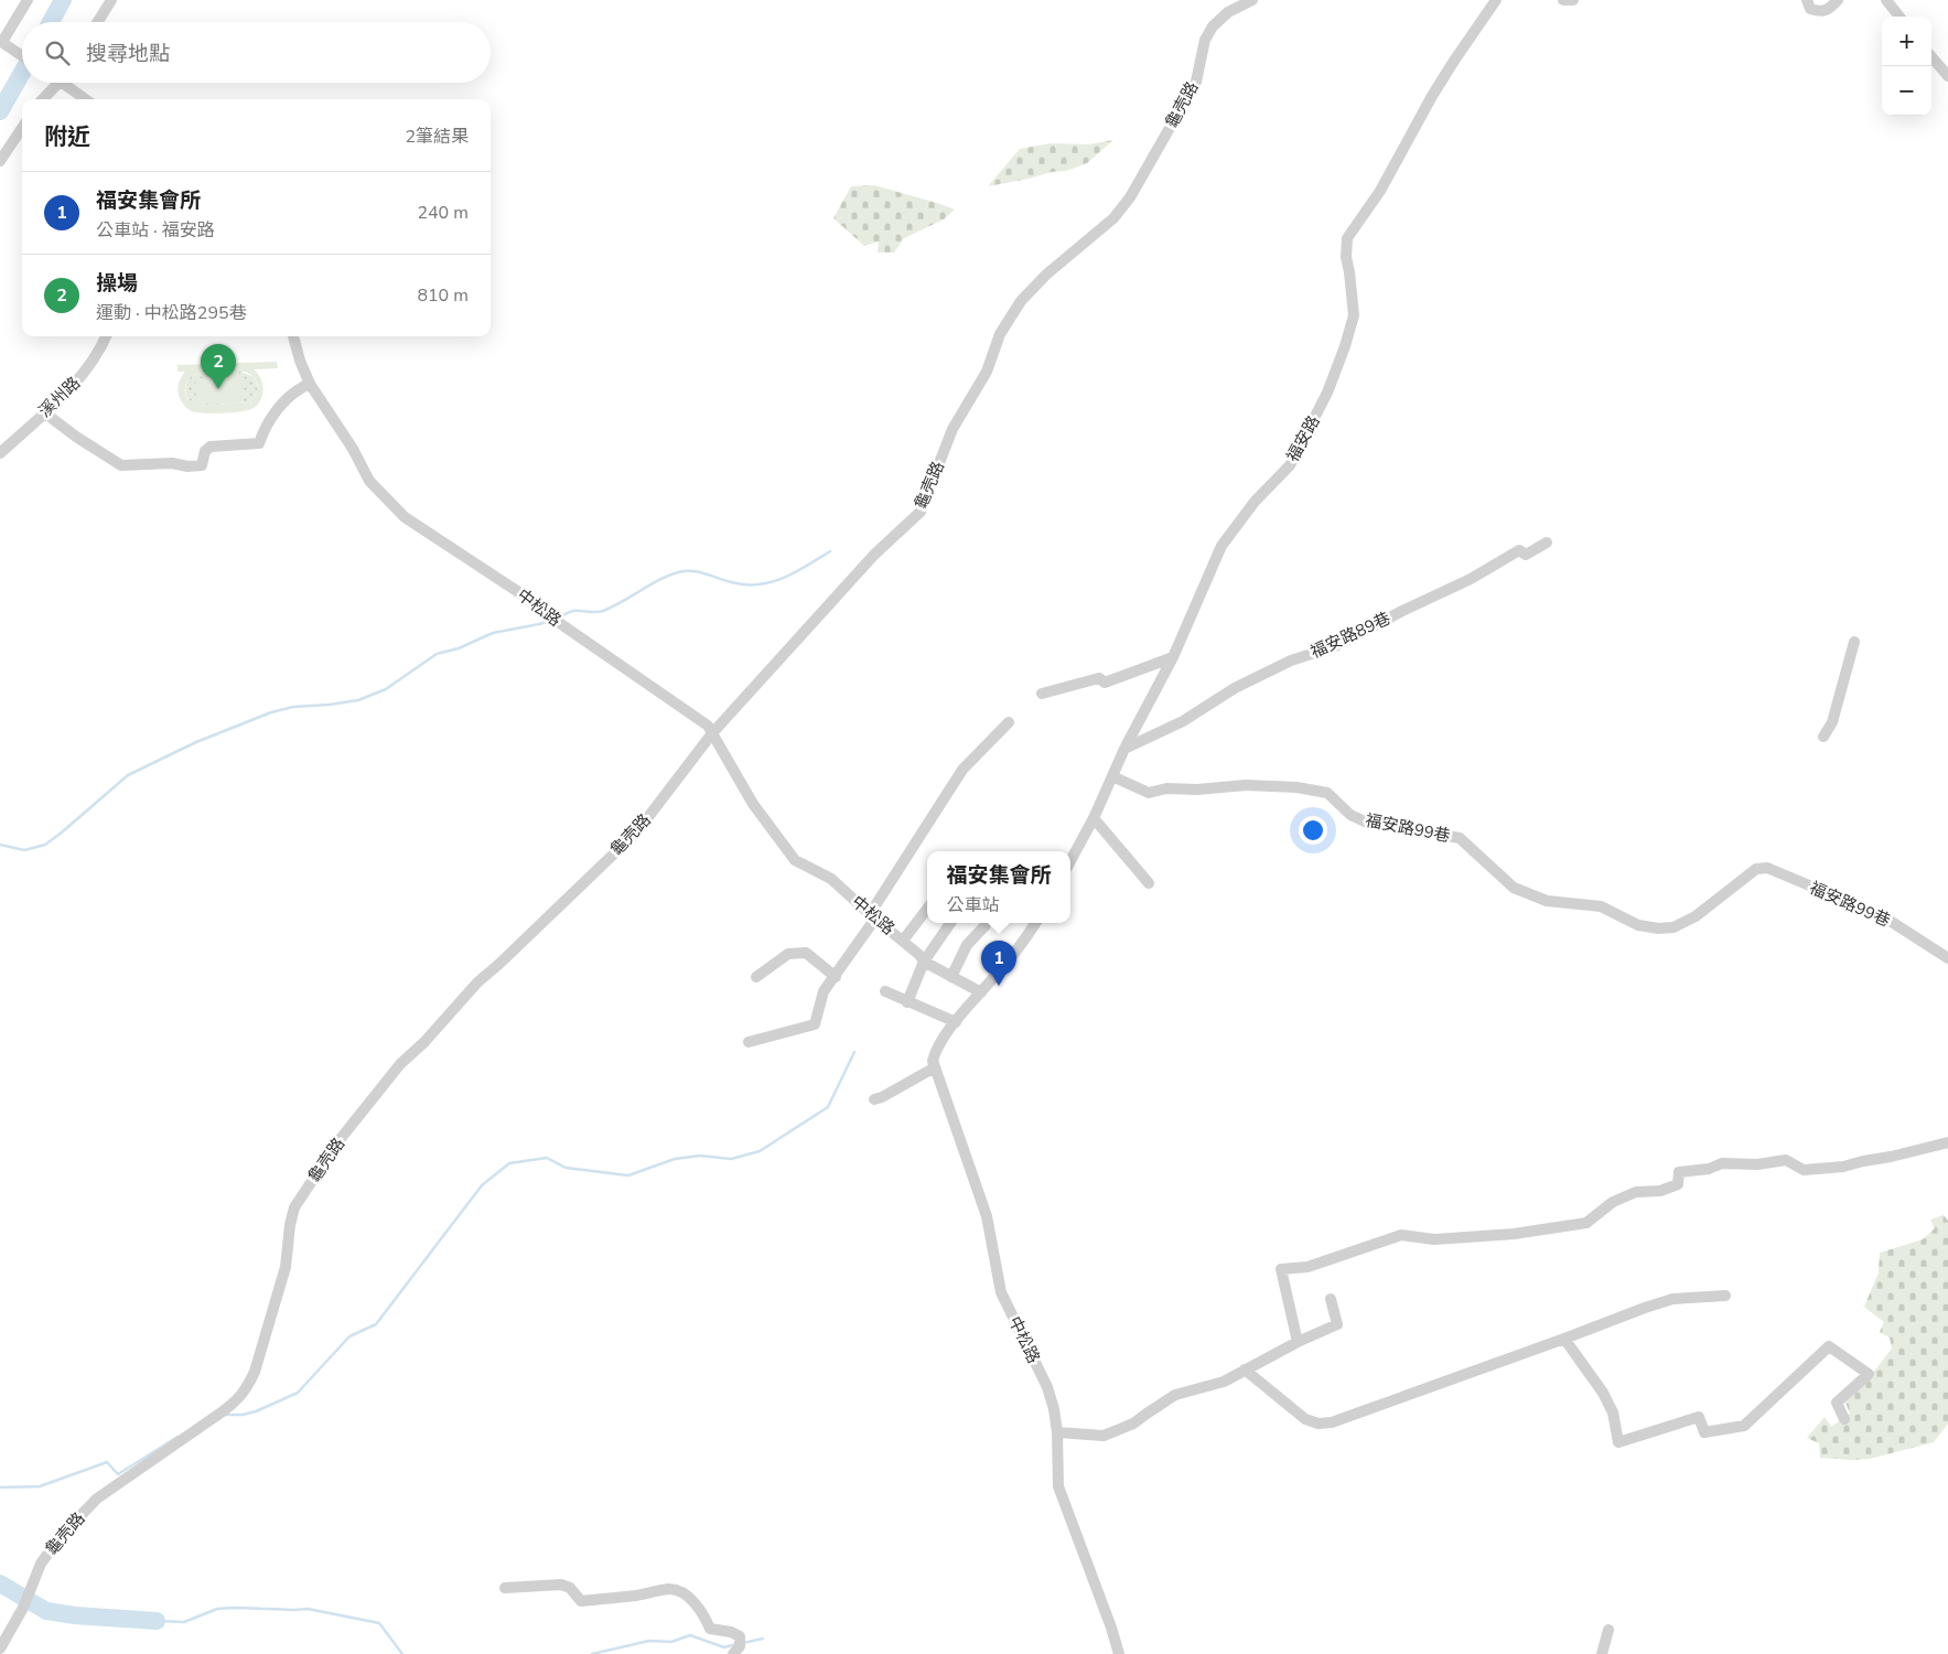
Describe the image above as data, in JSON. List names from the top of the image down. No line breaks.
{"streets":{"street":["龜壳路","溪州路","福安路","中松路","福安路89巷","福安路99巷"]},"crossings":[["龜壳路","中松路"],["福安路","福安路89巷"],["福安路","福安路99巷"]],"page":{"map_buttons":["+","−"],"search":"搜尋地點","heading":["附近","2筆結果"],"list":[{"mark":"1","name":"福安集會所","note":"公車站 · 福安路","value":"240 m"},{"mark":"2","name":"操場","note":"運動 · 中松路295巷","value":"810 m"}],"pins":["2","1"],"popup":["福安集會所","公車站"]}}
